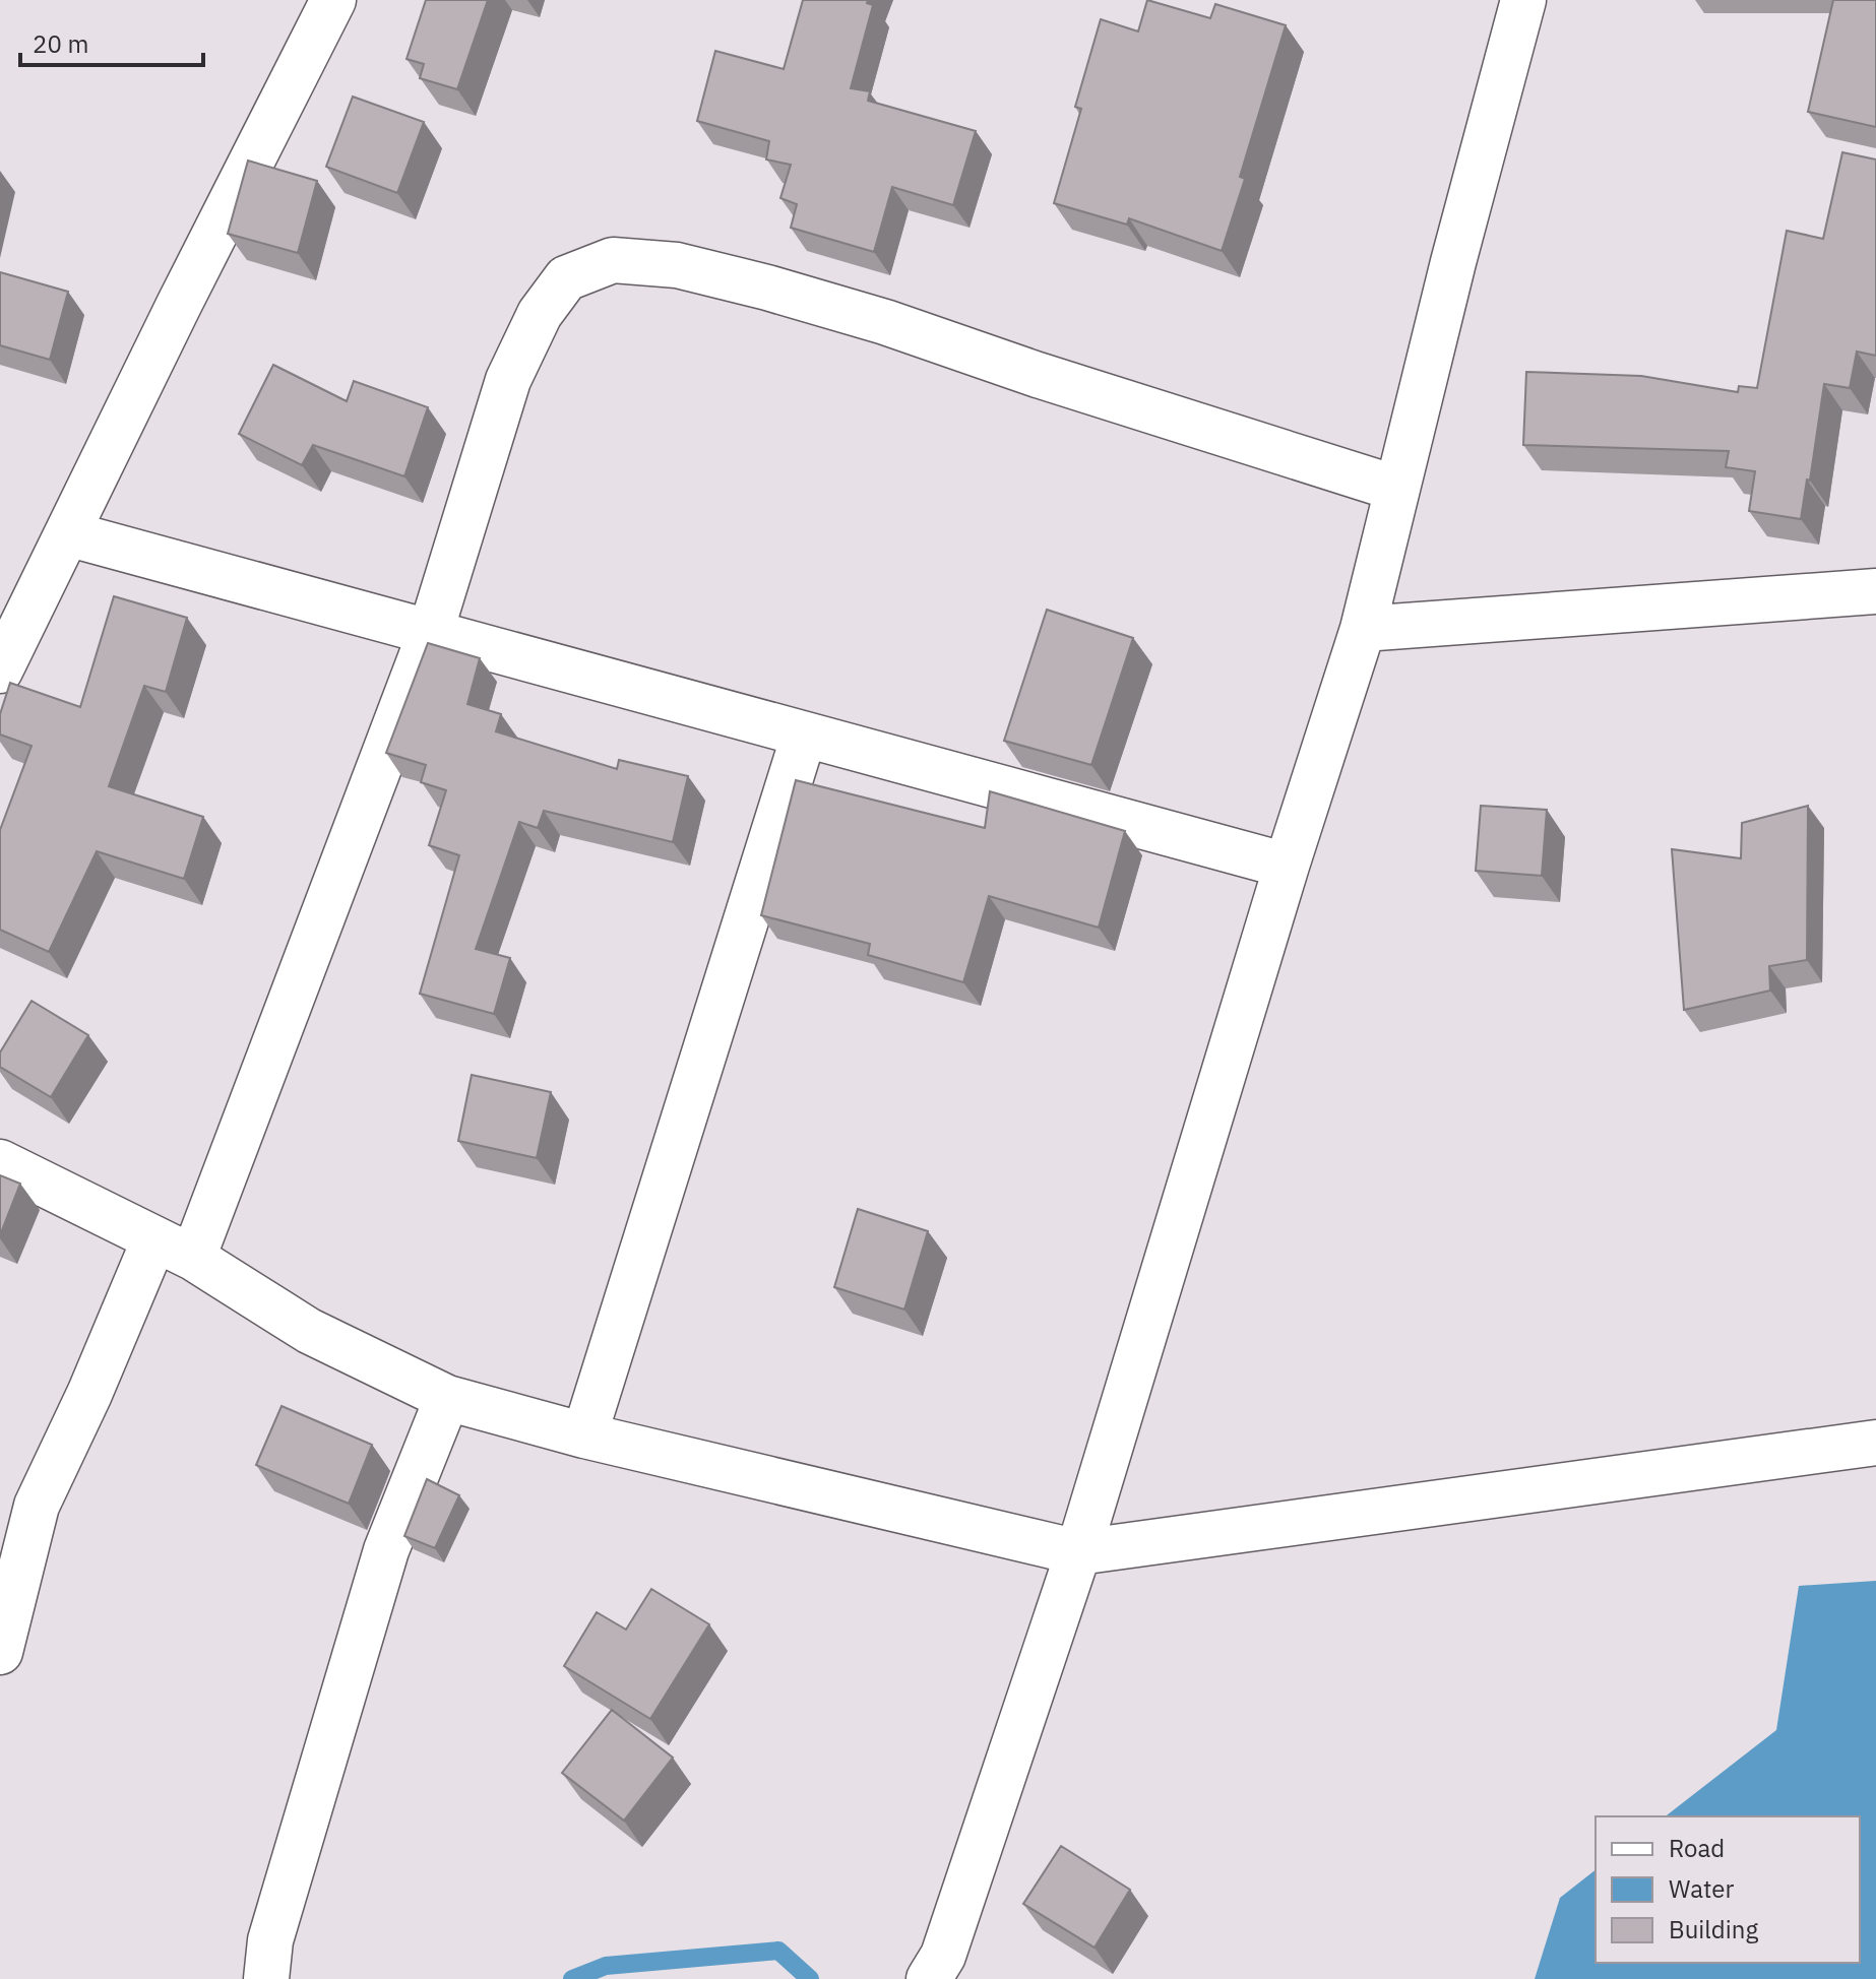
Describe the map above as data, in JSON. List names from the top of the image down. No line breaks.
{"legend":["Road","Water","Building"],"scale_bar":"20 m"}
